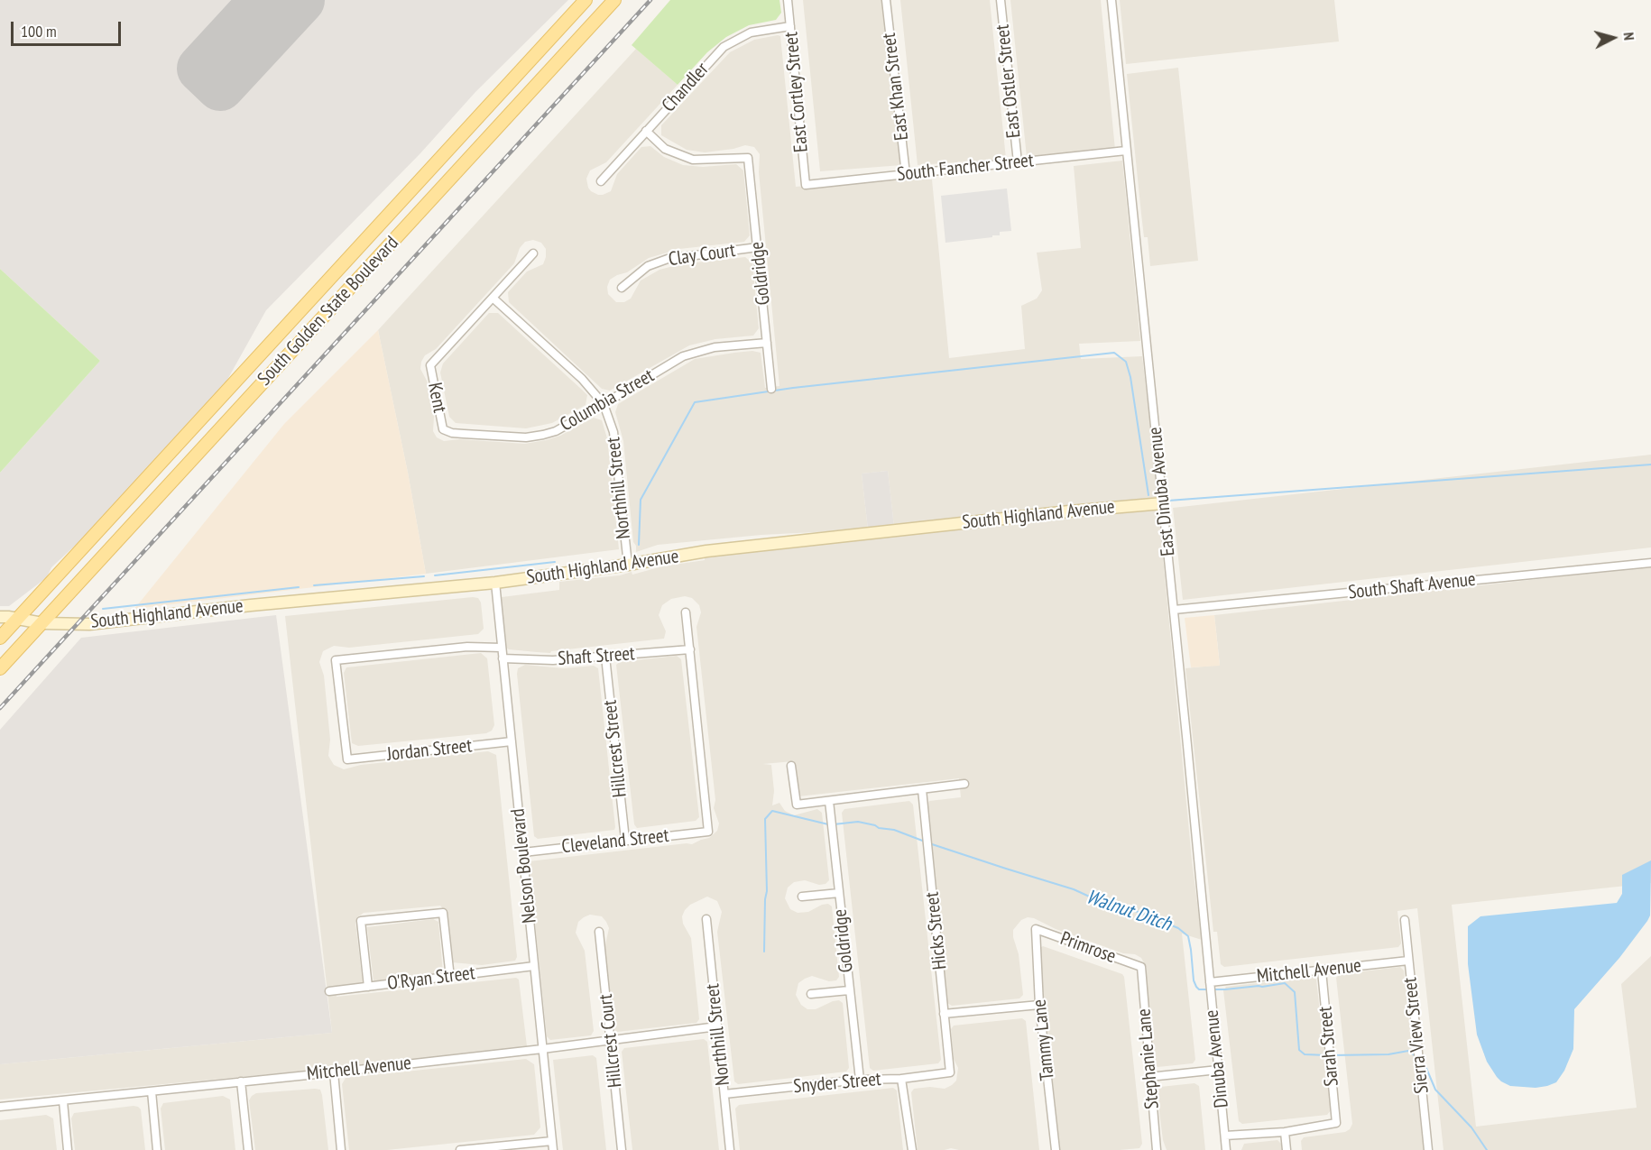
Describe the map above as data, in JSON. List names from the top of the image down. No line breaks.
{"streets":{"main road":["South Golden State Boulevard"],"street":["East Ostler Street","East Khan Street","Chandler","East Cortley Street","South Fancher Street","Clay Court","Goldridge","Kent","Columbia Street","Northhill Street","East Dinuba Avenue","South Highland Avenue","South Shaft Avenue","Shaft Street","Hillcrest Street","Jordan Street","Cleveland Street","Nelson Boulevard","Hicks Street","Primrose","Mitchell Avenue","O'Ryan Street","Sierra View Street","Tammy Lane","Hillcrest Court","Sarah Street","Stephanie Lane","Dinuba Avenue","Snyder Street"]},"crossings":[["East Ostler Street","South Fancher Street"],["East Khan Street","South Fancher Street"],["Chandler","East Cortley Street"],["Chandler","Goldridge"],["East Cortley Street","South Fancher Street"],["South Fancher Street","East Dinuba Avenue"],["Clay Court","Goldridge"],["Goldridge","Columbia Street"],["Goldridge","Snyder Street"],["South Golden State Boulevard","South Highland Avenue"],["Kent","Columbia Street"],["Kent","Northhill Street"],["Columbia Street","Northhill Street"],["Northhill Street","South Highland Avenue"],["Northhill Street","Mitchell Avenue"],["Northhill Street","Snyder Street"],["East Dinuba Avenue","South Highland Avenue"],["East Dinuba Avenue","South Shaft Avenue"],["East Dinuba Avenue","Mitchell Avenue"],["East Dinuba Avenue","Dinuba Avenue"],["South Highland Avenue","Nelson Boulevard"],["Shaft Street","Hillcrest Street"],["Shaft Street","Cleveland Street"],["Shaft Street","Nelson Boulevard"],["Hillcrest Street","Cleveland Street"],["Jordan Street","Nelson Boulevard"],["Cleveland Street","Nelson Boulevard"],["Nelson Boulevard","Mitchell Avenue"],["Nelson Boulevard","O'Ryan Street"],["Hicks Street","Snyder Street"],["Primrose","Tammy Lane"],["Primrose","Stephanie Lane"],["Mitchell Avenue","Sierra View Street"],["Mitchell Avenue","Hillcrest Court"],["Mitchell Avenue","Sarah Street"],["Mitchell Avenue","Dinuba Avenue"]],"water":["Walnut Ditch"],"scale_bar":"100 m","north":"right"}
